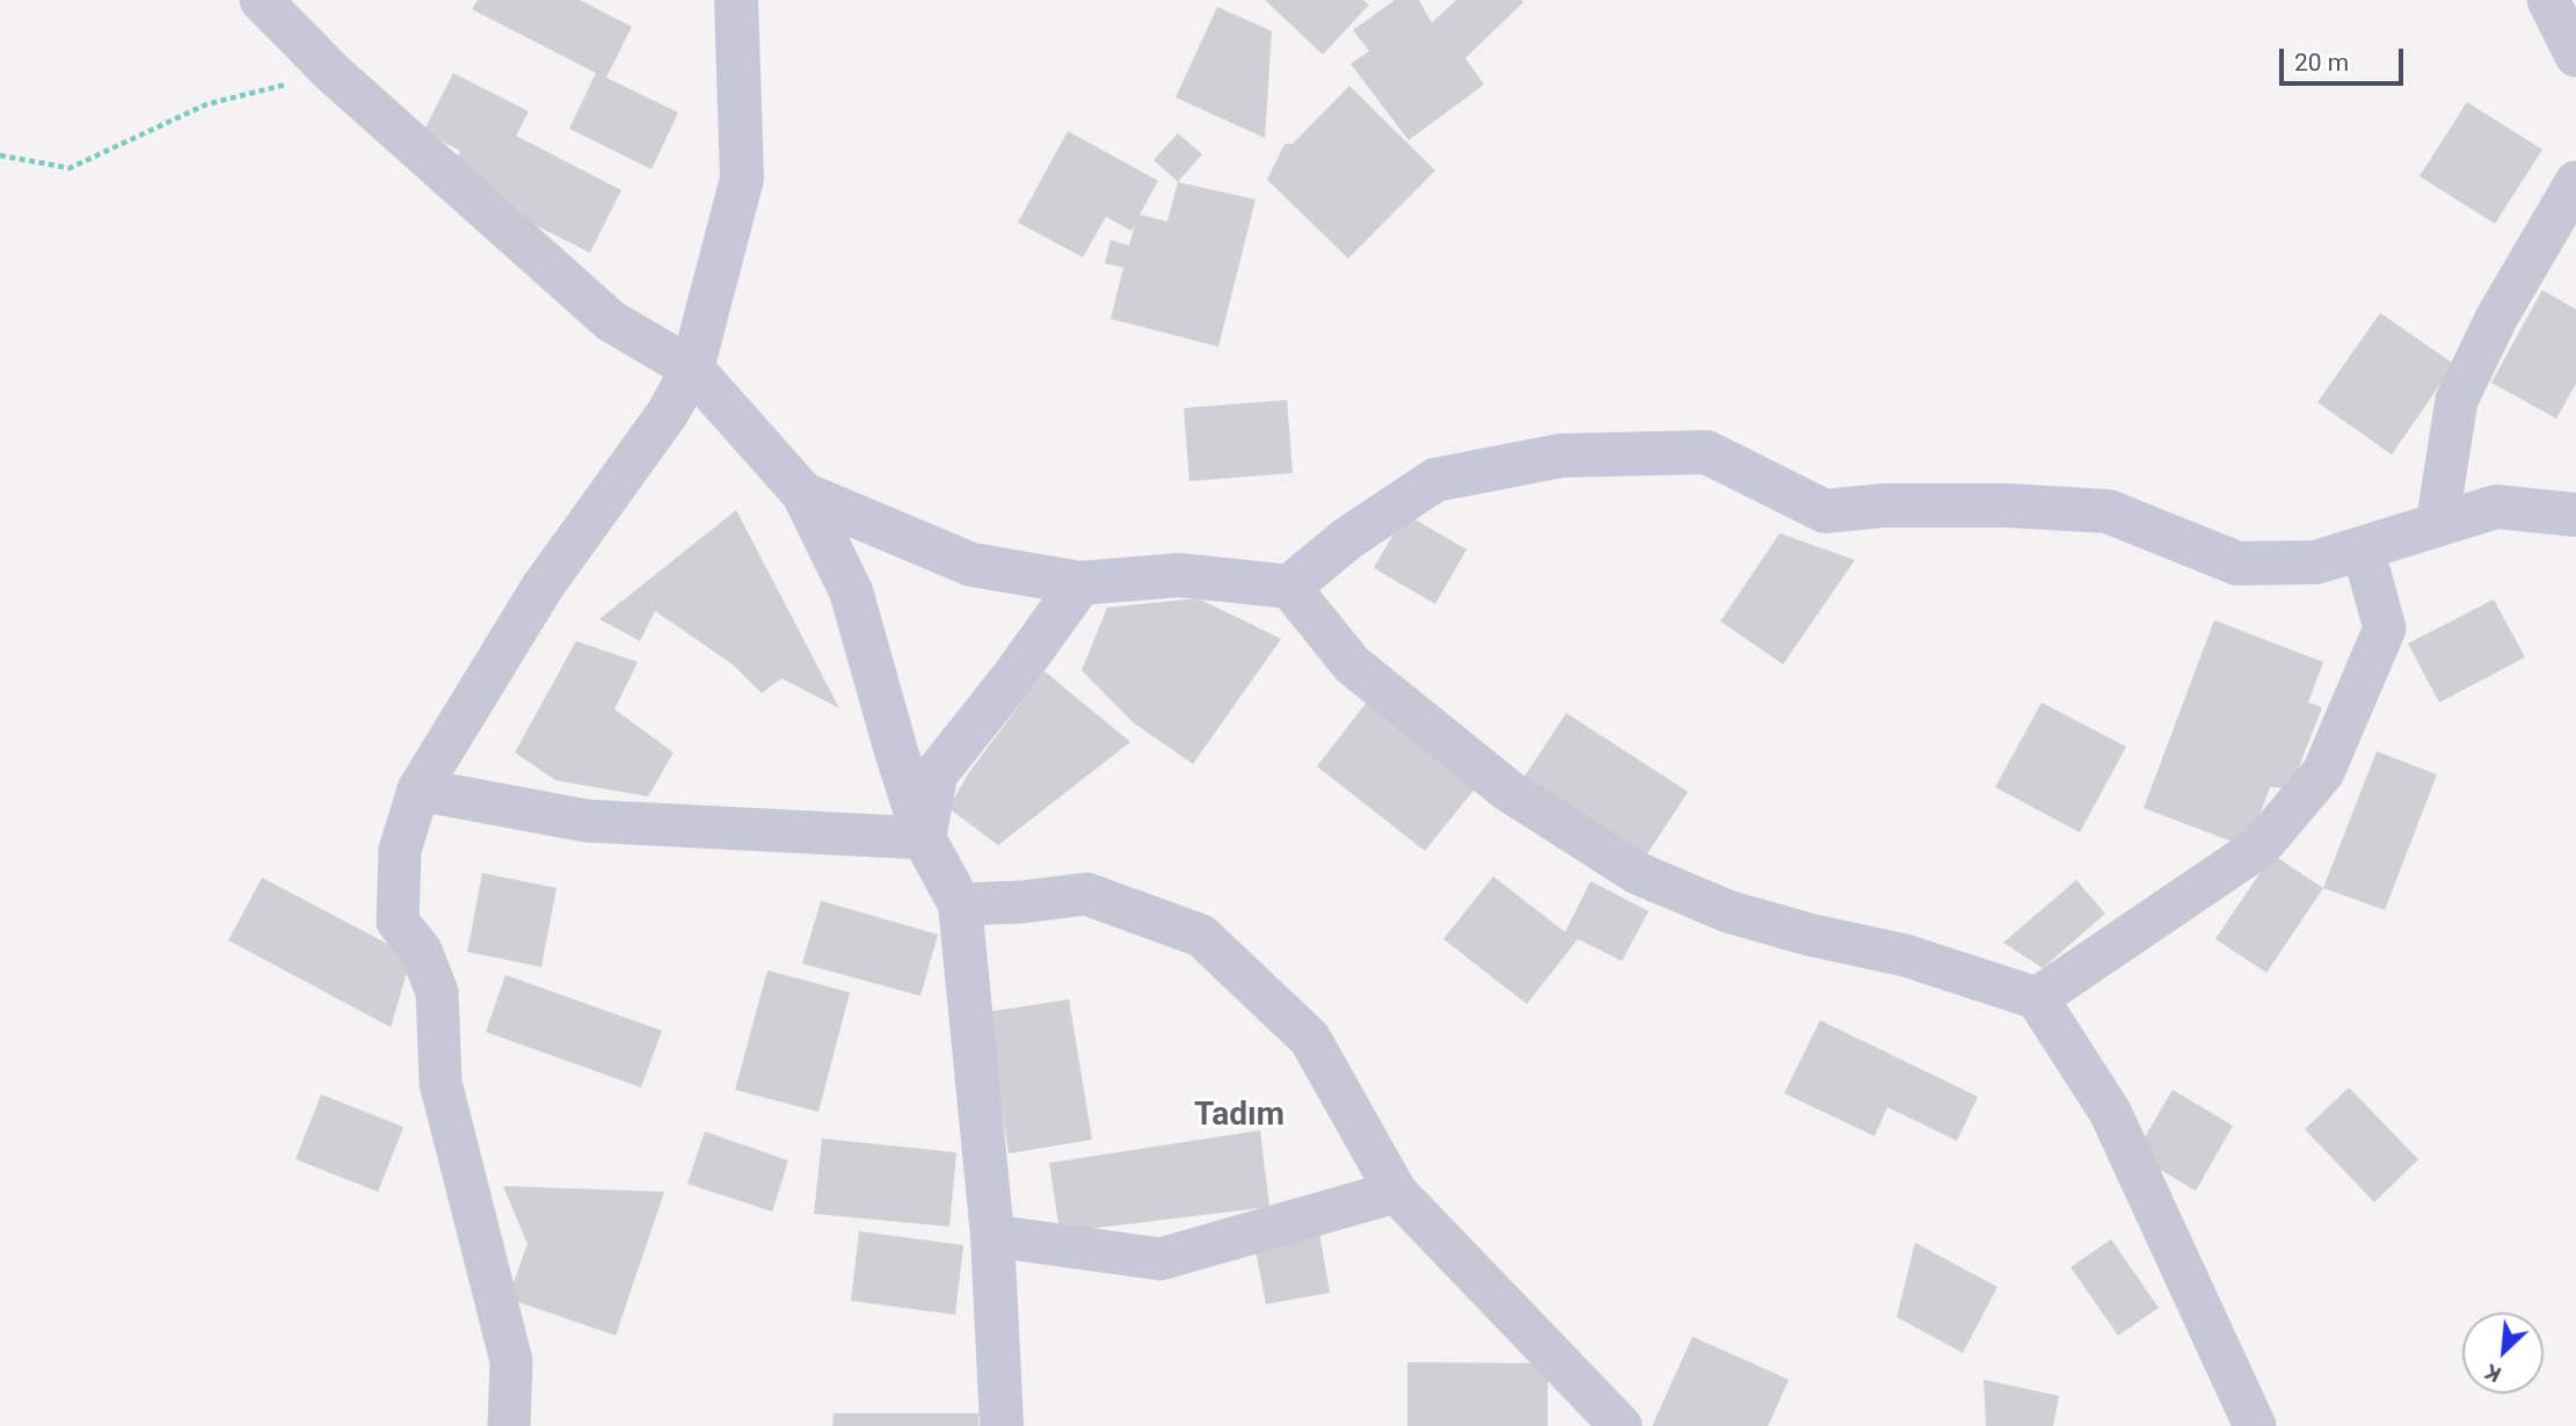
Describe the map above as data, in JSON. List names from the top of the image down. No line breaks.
{"districts":["Tadım"],"scale_bar":"20 m","north":"bottom left"}
